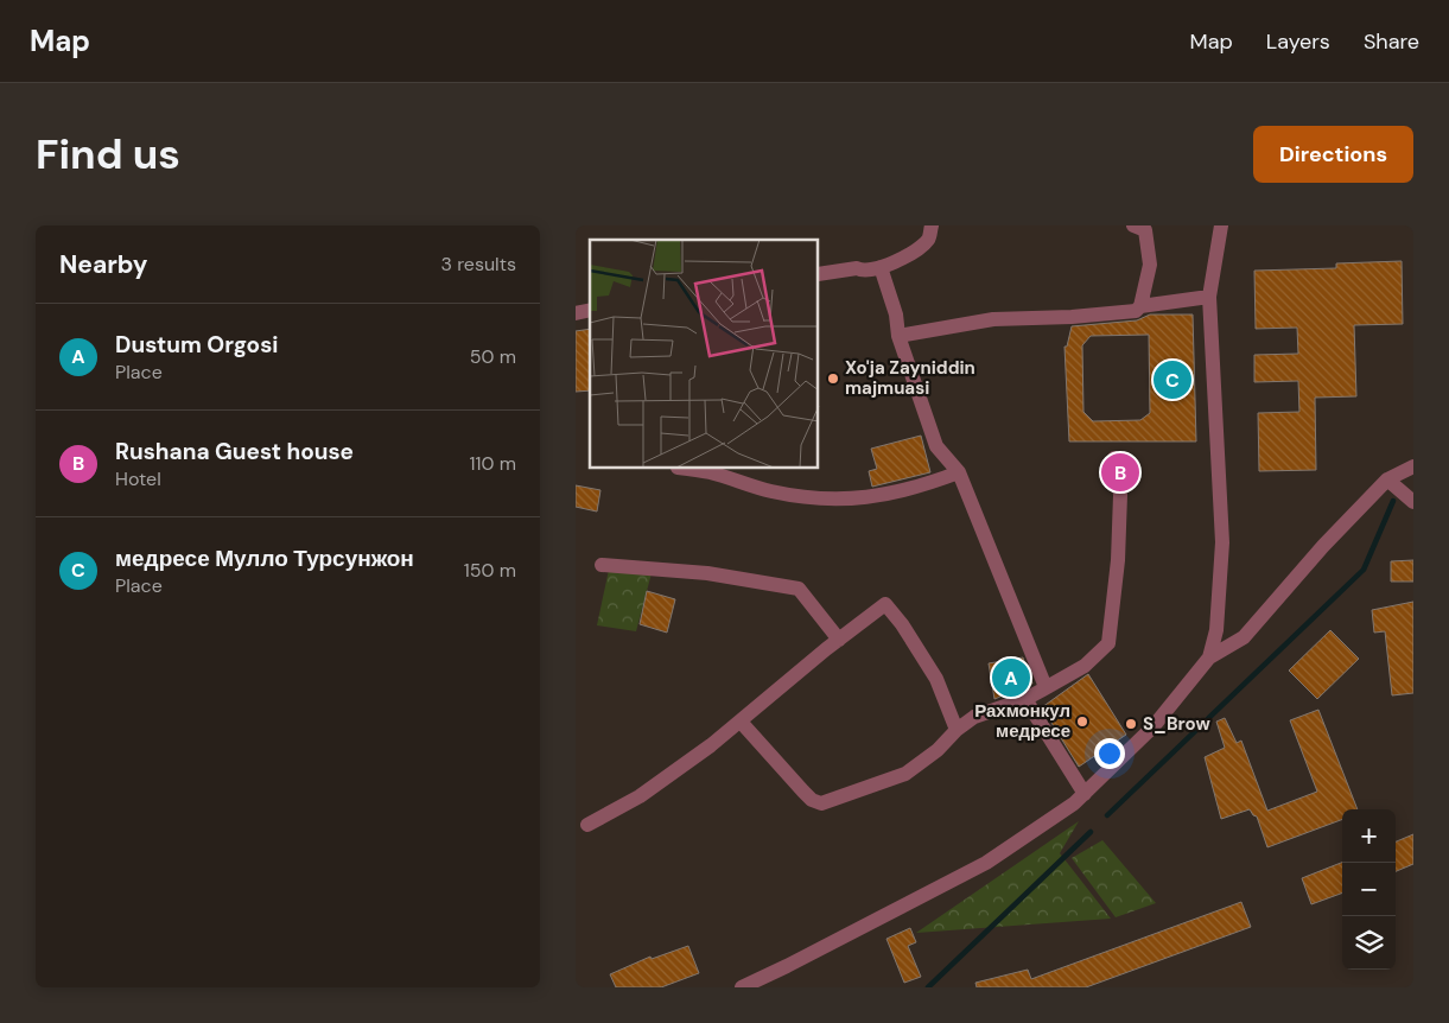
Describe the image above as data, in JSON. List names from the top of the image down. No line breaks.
{"places":["Xo'ja Zayniddin majmuasi","Рахмонкул медресе","S_Brow"],"page":{"header":"Map","nav":["Map","Layers","Share"],"buttons":"Directions","title":"Find us","heading":["Nearby","3 results"],"list":[{"mark":"A","name":"Dustum Orgosi","note":"Place","value":"50 m"},{"mark":"B","name":"Rushana Guest house","note":"Hotel","value":"110 m"},{"mark":"C","name":"медресе Мулло Турсунжон","note":"Place","value":"150 m"}],"pins":["C","B","A"],"map_buttons":["+","−"]}}
